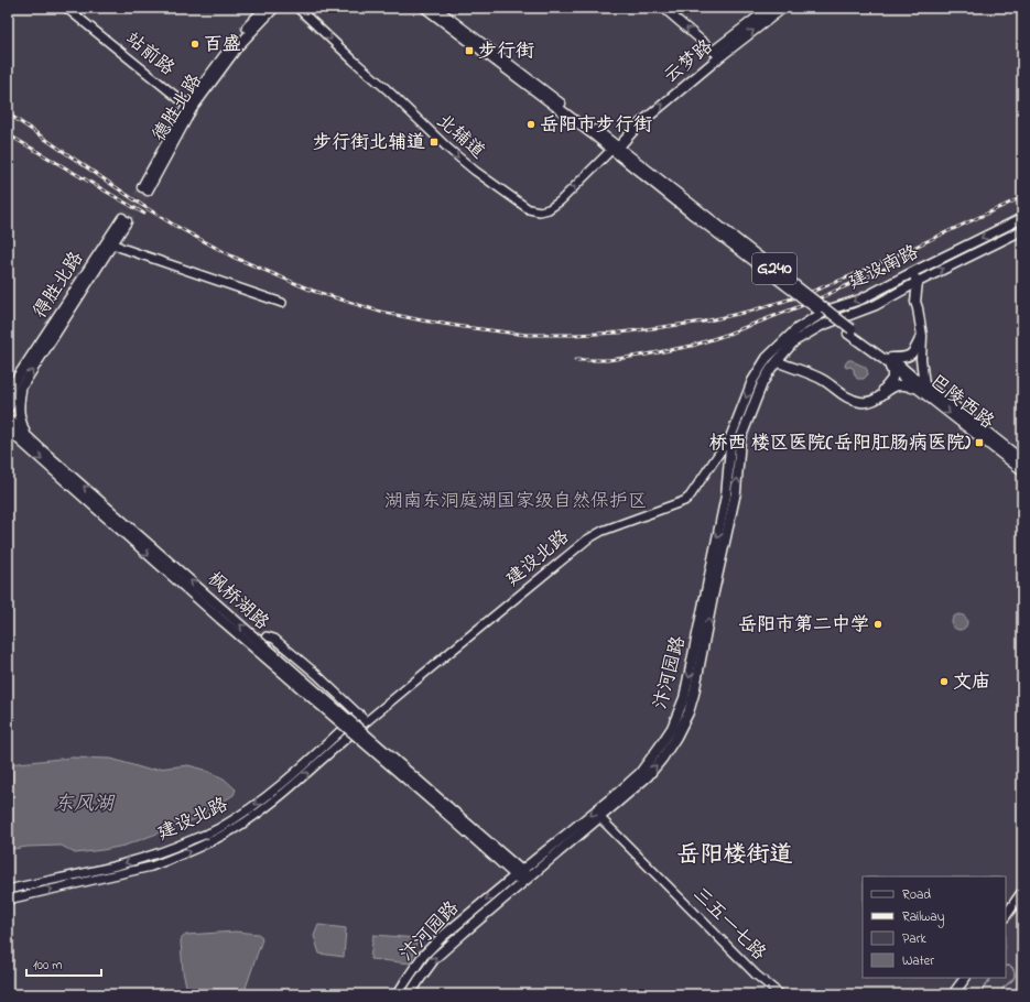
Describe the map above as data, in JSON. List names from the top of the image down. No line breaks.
{"streets":{"main road":["站前路","云梦路","德胜北路","北辅道","建设南路","G240","得胜北路","巴陵西路","建设北路","枫桥湖路","汴河园路","三五一七路"]},"crossings":[["站前路","德胜北路"],["云梦路","北辅道"],["云梦路","G240"],["北辅道","G240"],["建设南路","汴河园路"],["G240","巴陵西路"],["建设北路","汴河园路"],["汴河园路","三五一七路"]],"districts":["岳阳楼街道"],"water":["东风湖"],"parks":["湖南东洞庭湖国家级自然保护区"],"places":{"other":["百盛","岳阳市步行街","岳阳市第二中学","文庙"],"transit":["步行街","步行街北辅道","桥西 楼区医院(岳阳肛肠病医院)"]},"legend":["Road","Railway","Park","Water"],"scale_bar":"100 m"}
